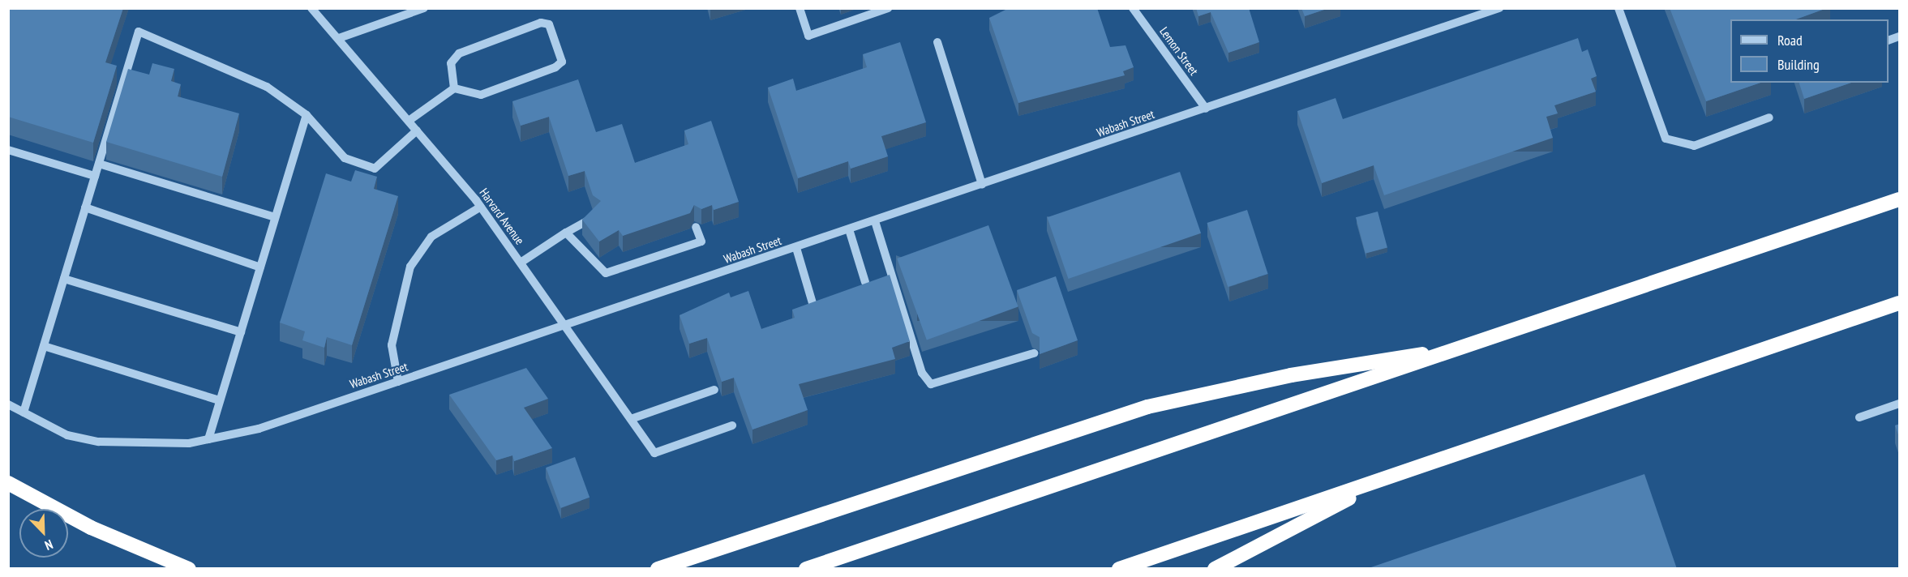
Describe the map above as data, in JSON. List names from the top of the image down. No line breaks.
{"streets":{"street":["Lemon Street","Wabash Street","Harvard Avenue"]},"crossings":[["Lemon Street","Wabash Street"],["Wabash Street","Harvard Avenue"]],"legend":["Road","Building"],"north":"bottom right"}
